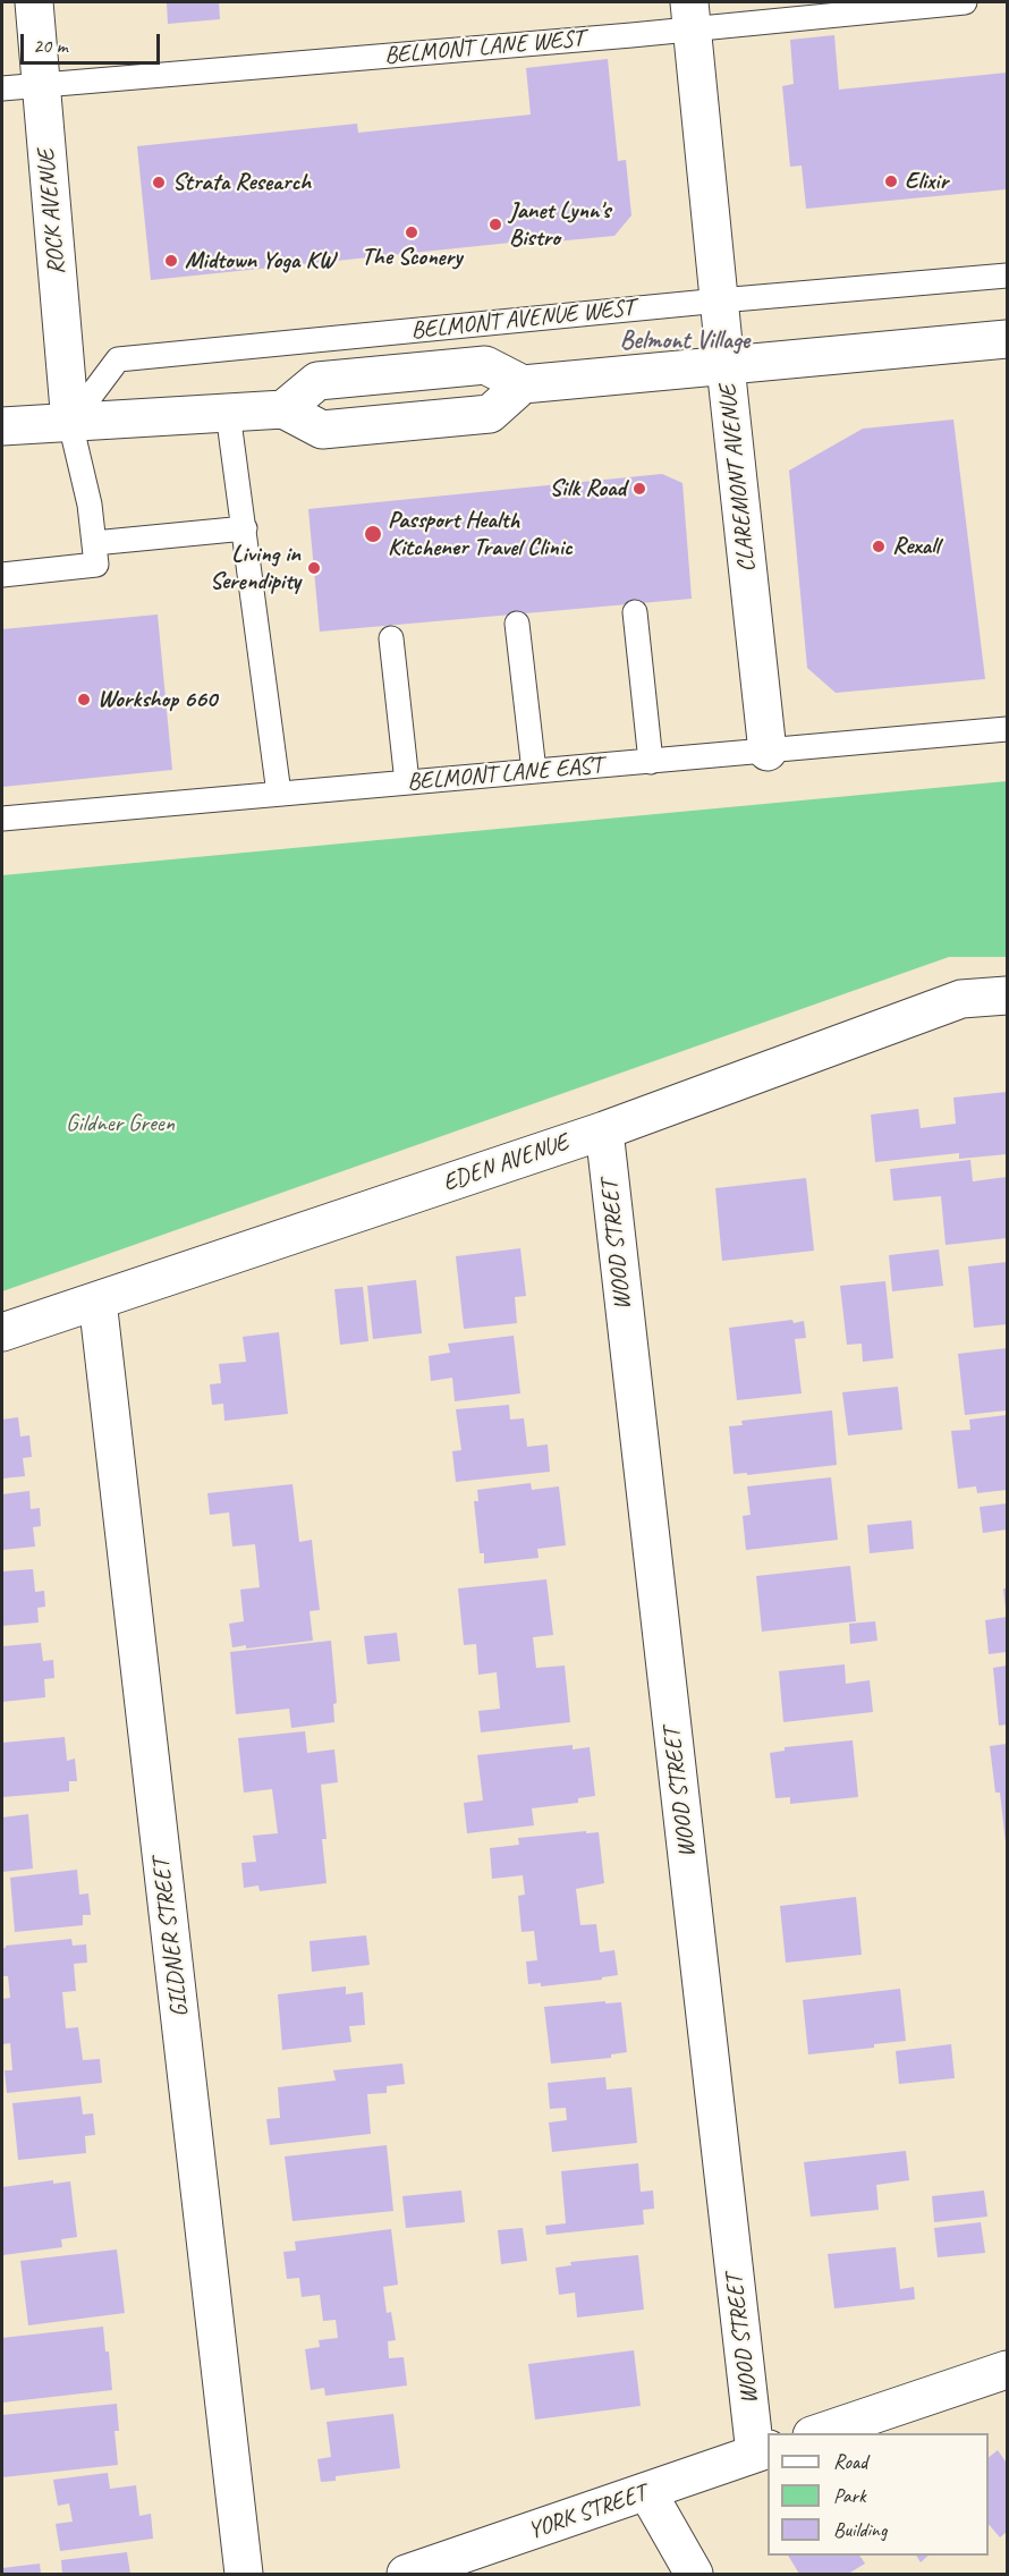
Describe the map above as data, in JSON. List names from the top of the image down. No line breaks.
{"streets":{"street":["ROCK AVENUE","BELMONT AVENUE WEST","CLAREMONT AVENUE","EDEN AVENUE","WOOD STREET","GILDNER STREET","YORK STREET"],"lane":["BELMONT LANE WEST","BELMONT LANE EAST"]},"crossings":[["BELMONT LANE WEST","ROCK AVENUE"],["BELMONT LANE WEST","CLAREMONT AVENUE"],["ROCK AVENUE","BELMONT AVENUE WEST"],["BELMONT AVENUE WEST","CLAREMONT AVENUE"],["CLAREMONT AVENUE","BELMONT LANE EAST"],["EDEN AVENUE","WOOD STREET"],["EDEN AVENUE","GILDNER STREET"],["WOOD STREET","YORK STREET"]],"districts":["Belmont Village"],"parks":["Gildner Green"],"places":["Elixir","Strata Research","Janet Lynn's Bistro","The Sconery","Midtown Yoga KW","Silk Road","Passport Health Kitchener Travel Clinic","Rexall","Living in Serendipity","Workshop 660"],"legend":["Road","Park","Building"],"scale_bar":"20 m"}
